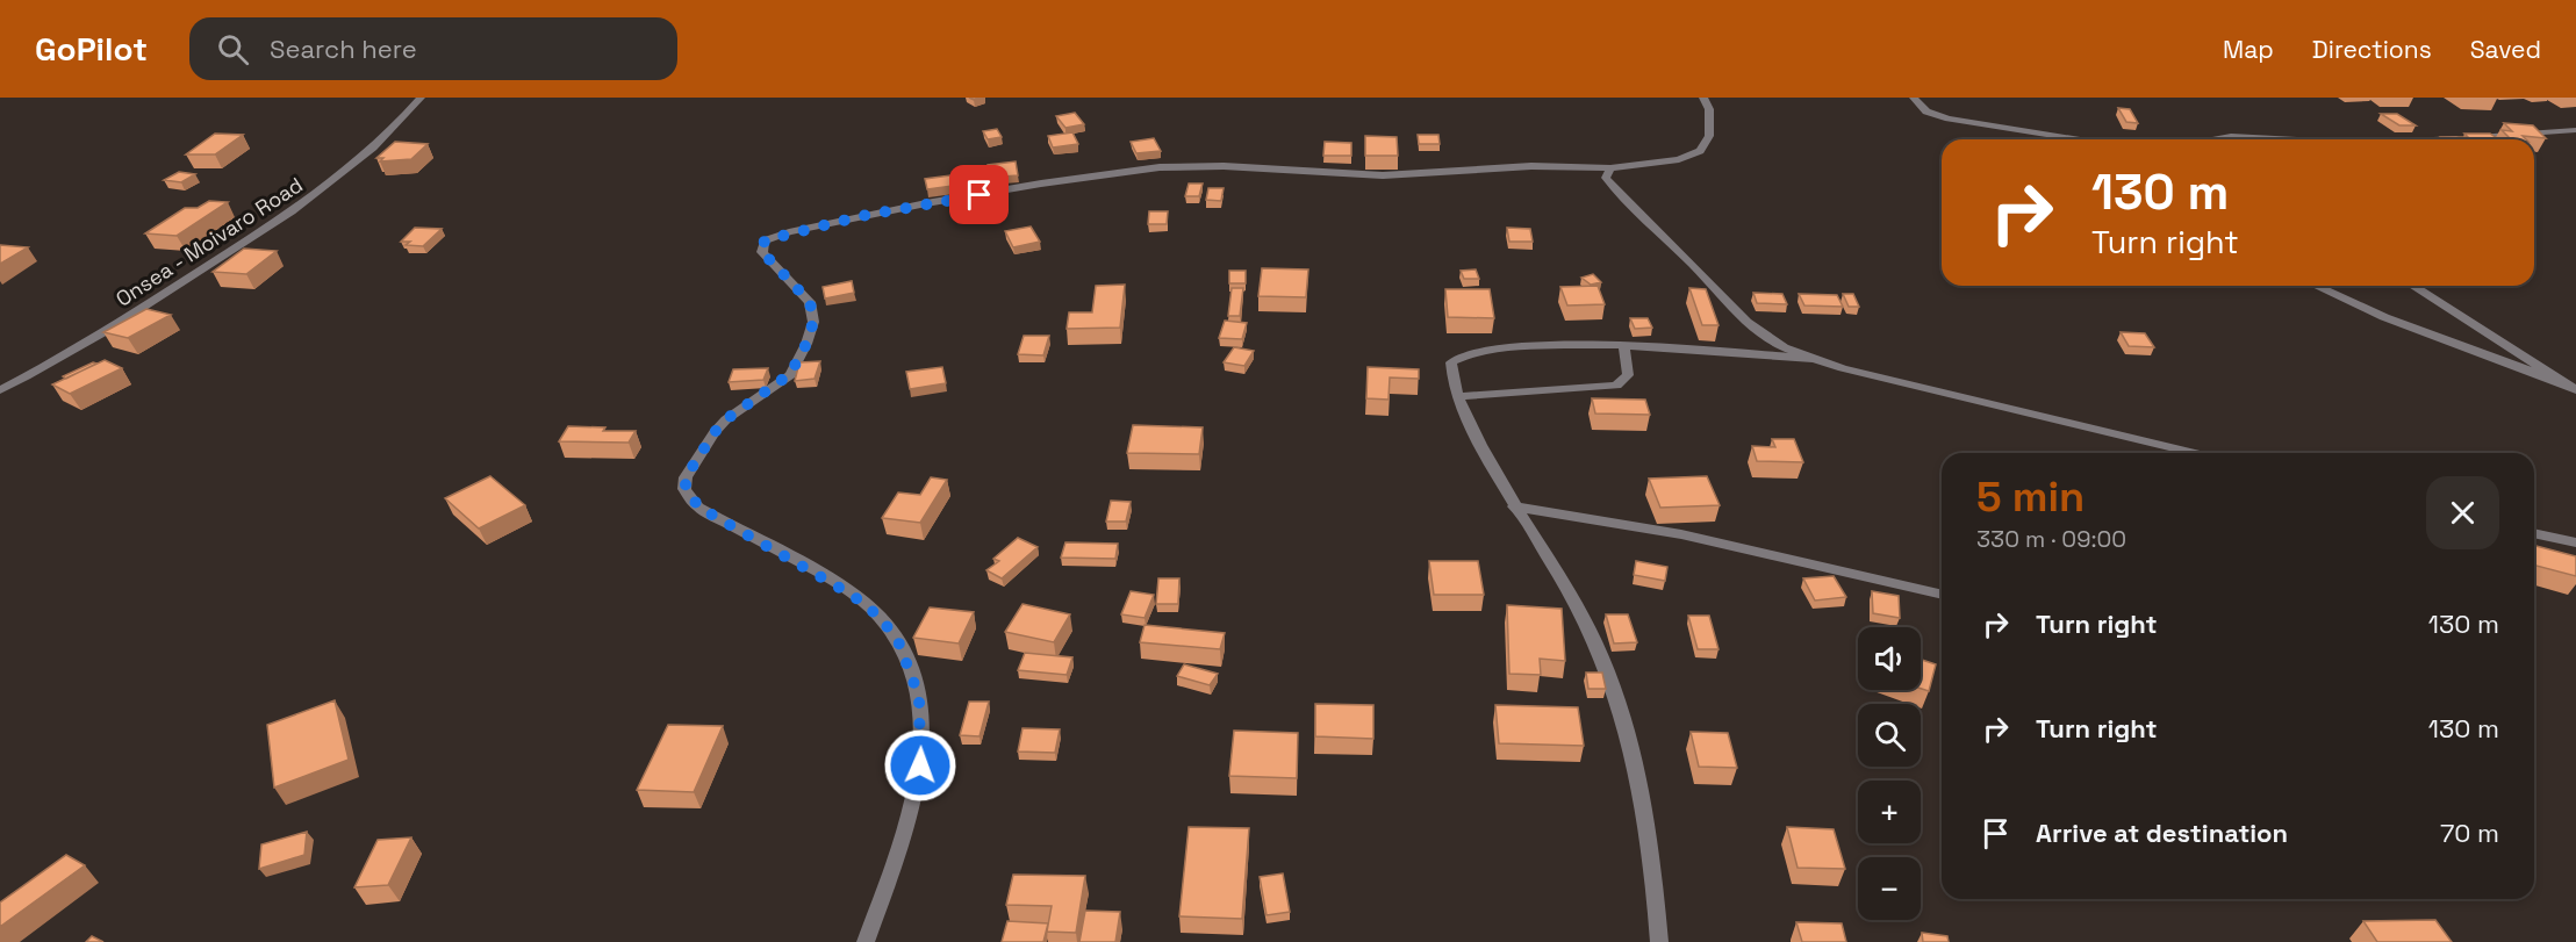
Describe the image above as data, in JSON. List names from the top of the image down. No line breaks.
{"streets":{"street":["Onsea - Moivaro Road"]},"page":{"header":"GoPilot","search":"Search here","nav":["Map","Directions","Saved"],"turn":["130 m","Turn right"],"heading":["5 min","330 m · 09:00"],"list":[{"name":"Turn right","value":"130 m"},{"name":"Turn right","value":"130 m"},{"name":"Arrive at destination","value":"70 m"}],"map_buttons":["+","−"]}}
